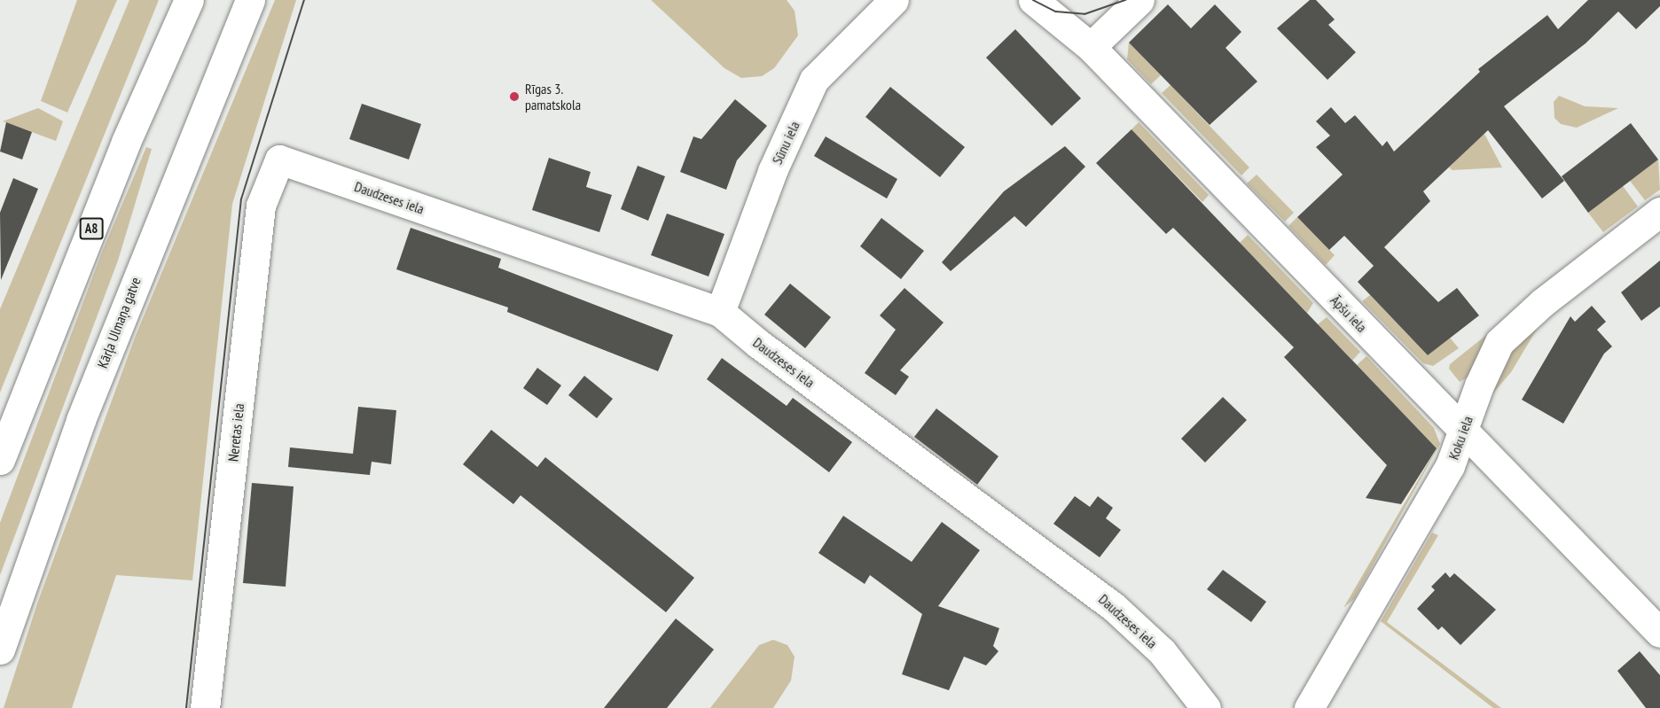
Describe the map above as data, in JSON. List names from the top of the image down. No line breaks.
{"streets":{"main road":["Sūnu iela","Daudzeses iela","A8","Āpšu iela","Kārļa Ulmaņa gatve","Neretas iela","Koku iela"]},"crossings":[["Sūnu iela","Daudzeses iela"],["Daudzeses iela","Neretas iela"],["Āpšu iela","Koku iela"]],"places":["Rīgas 3. pamatskola"]}
